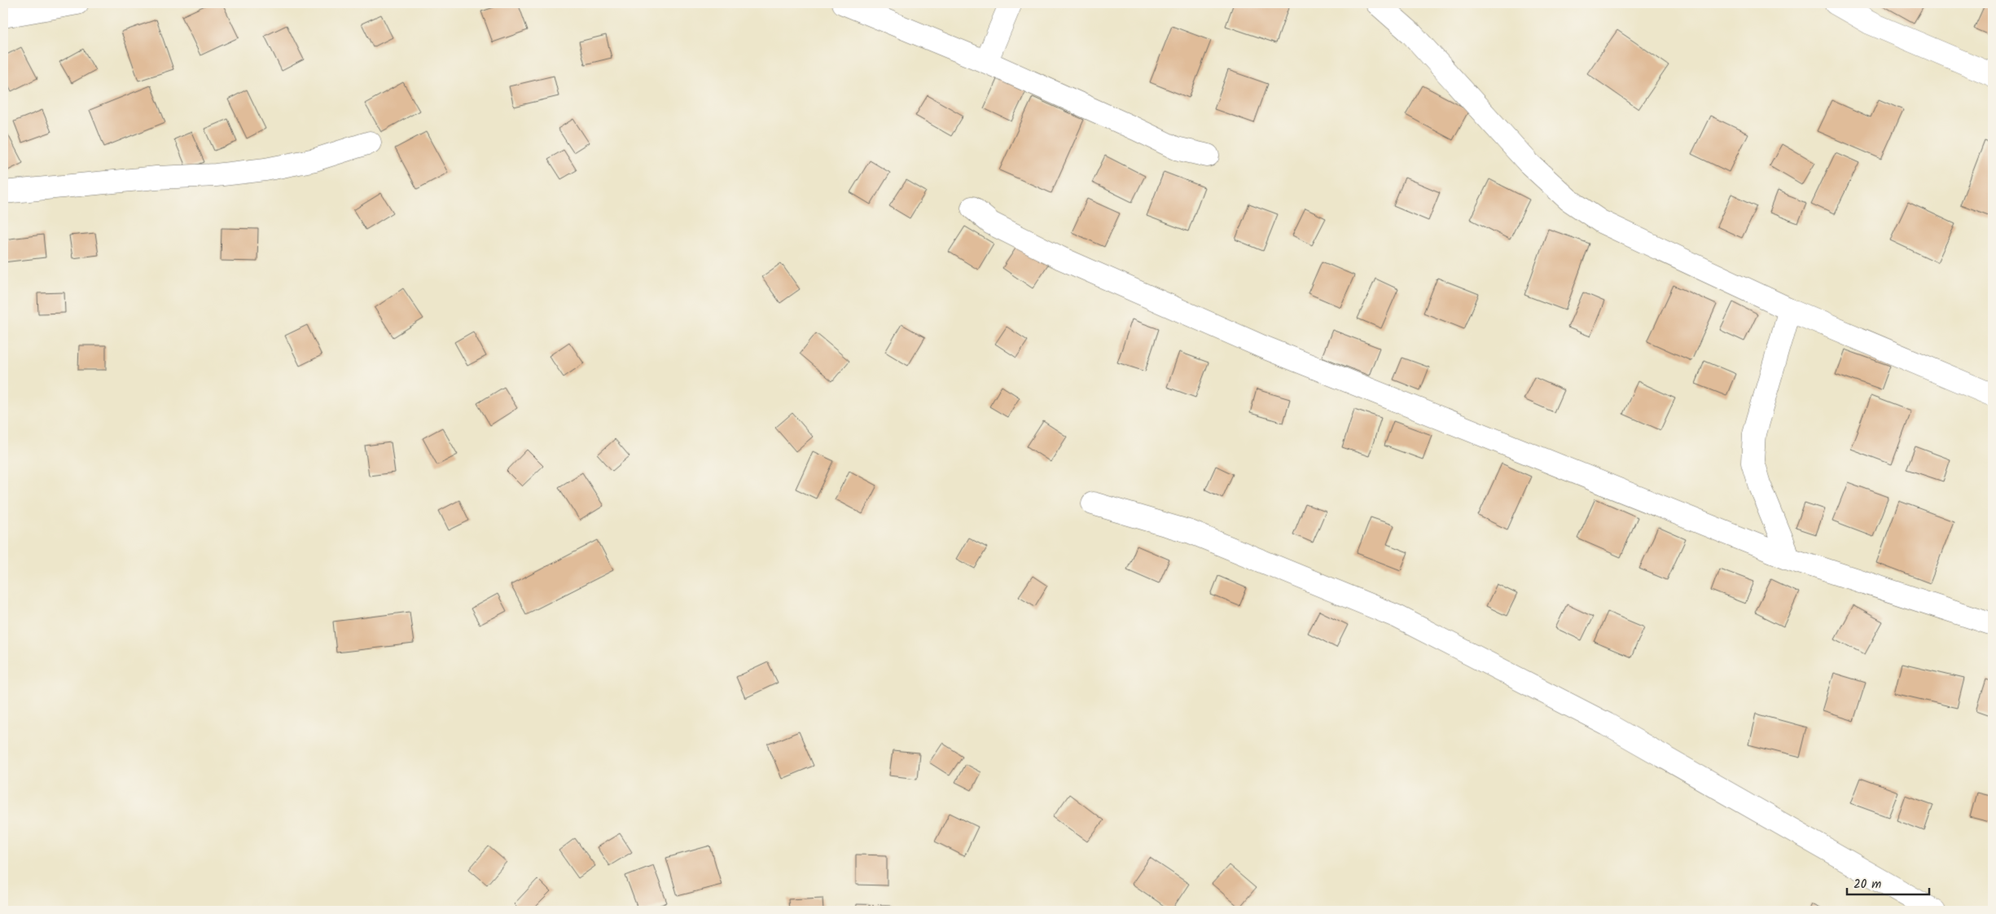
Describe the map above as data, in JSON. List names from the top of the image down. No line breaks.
{"scale_bar":"20 m"}
